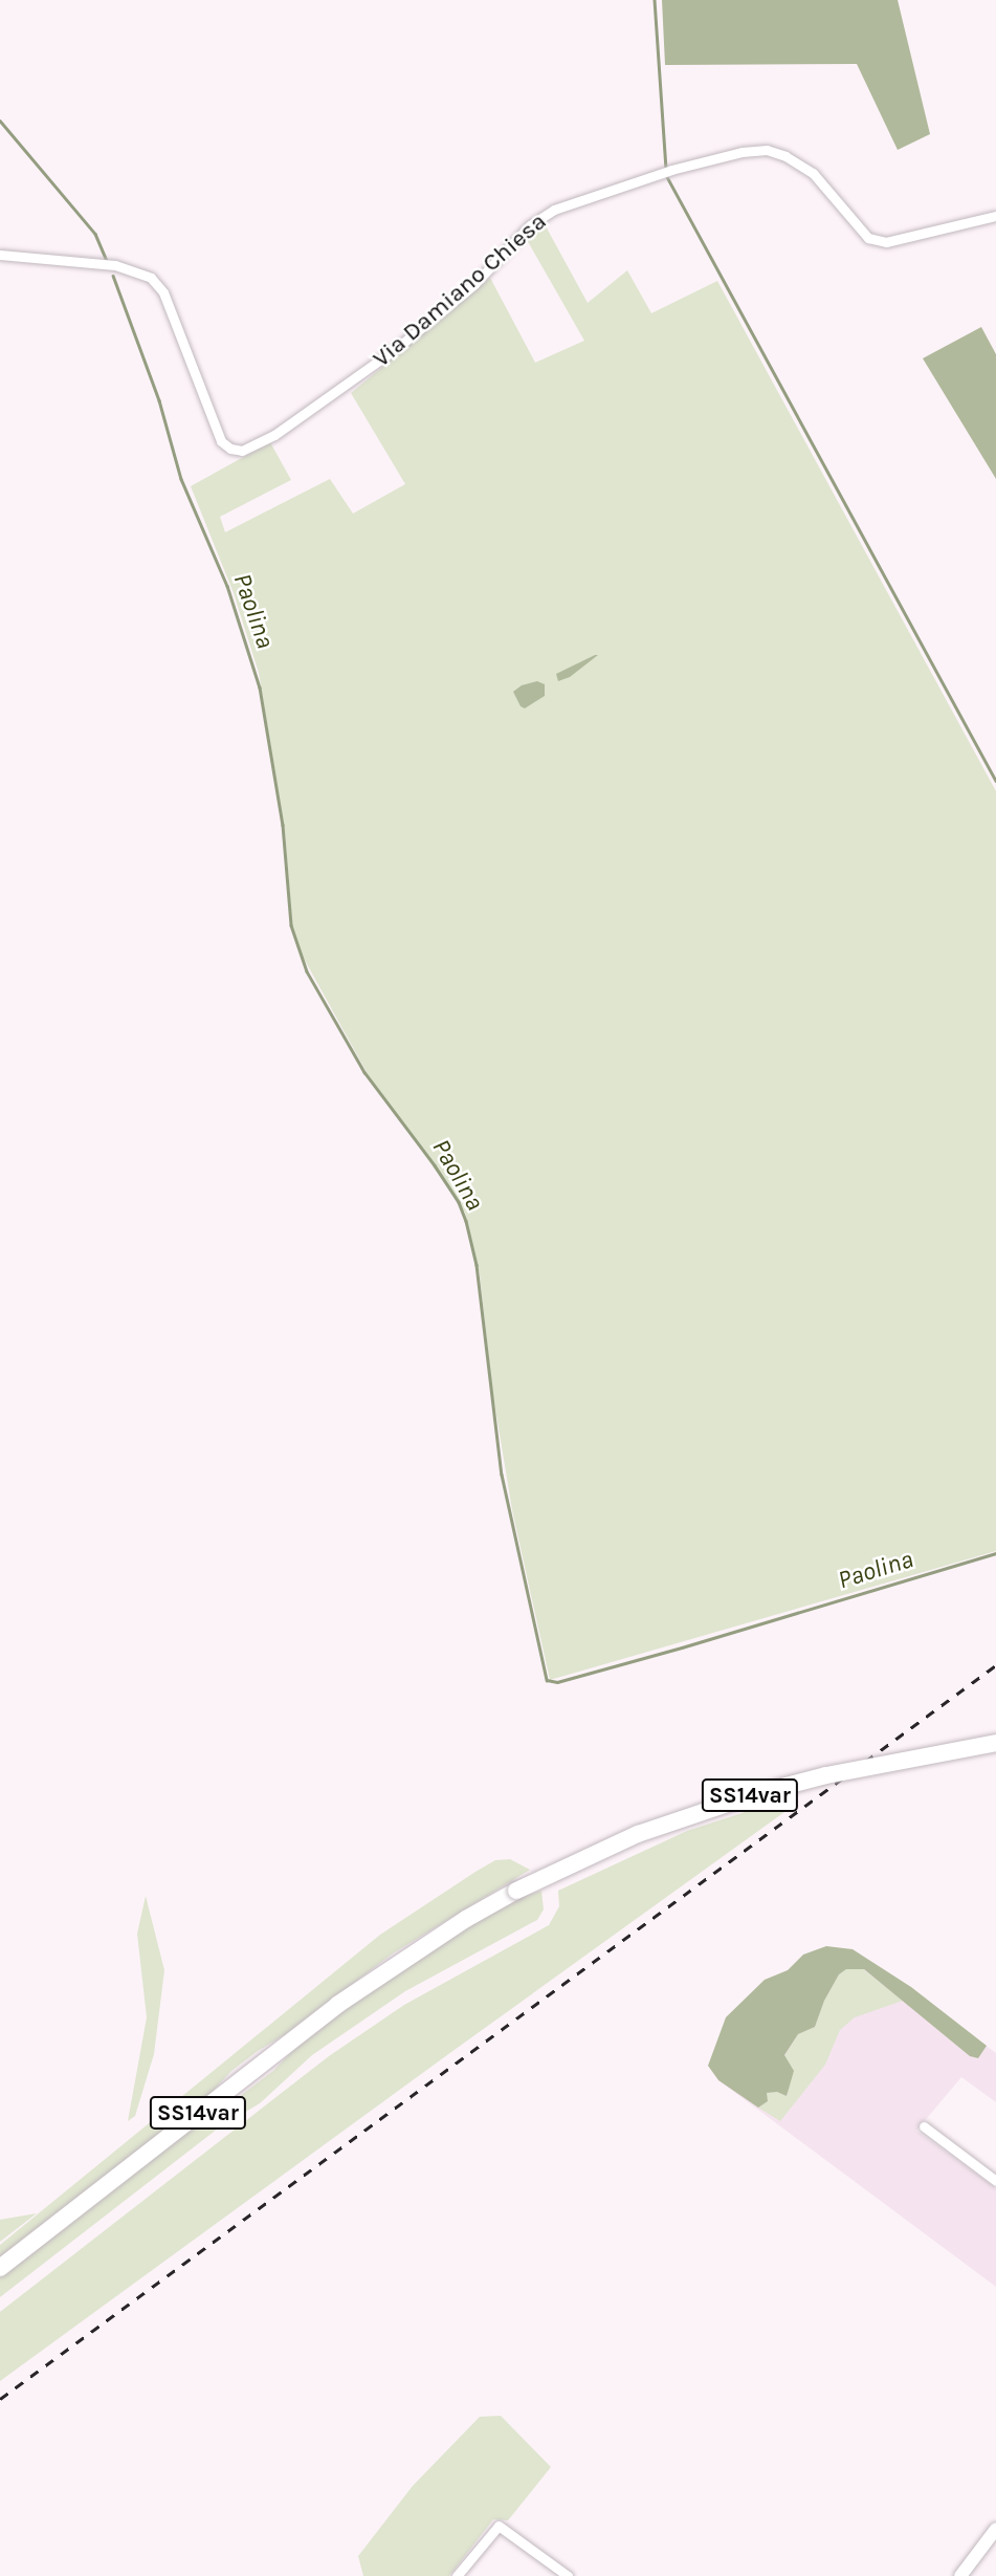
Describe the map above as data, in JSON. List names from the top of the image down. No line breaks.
{"streets":{"highway":["SS14var"],"street":["Via Damiano Chiesa"]},"water":["Paolina"]}
